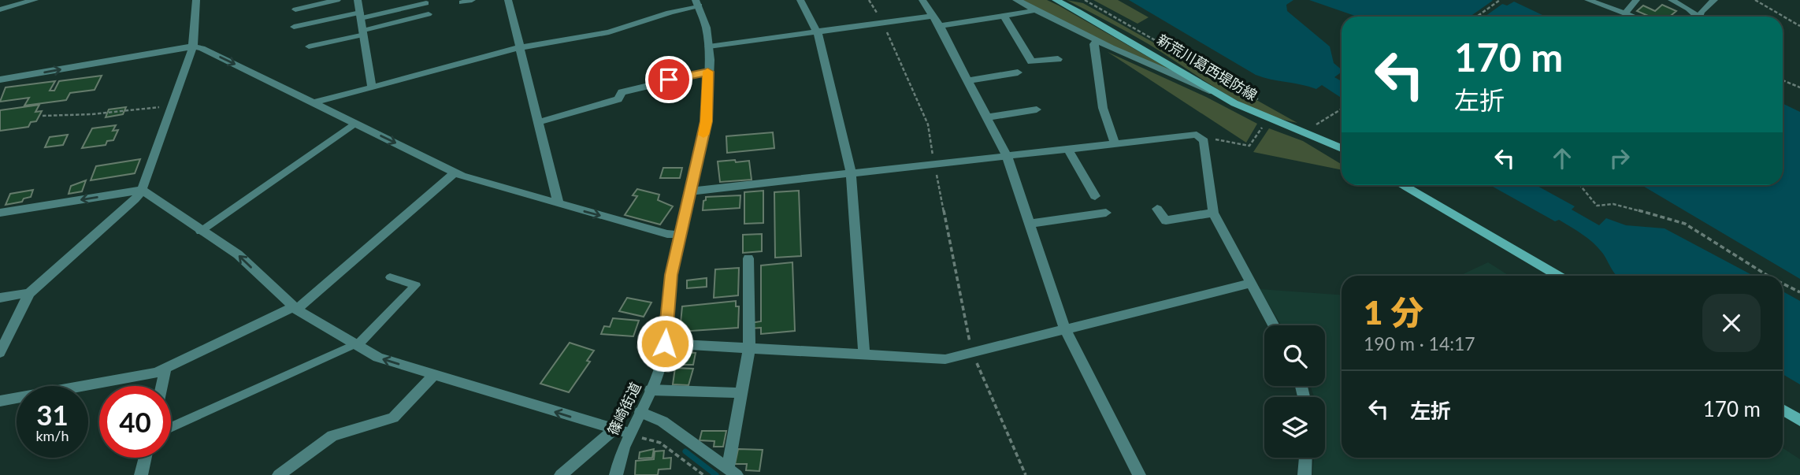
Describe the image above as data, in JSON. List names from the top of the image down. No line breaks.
{"streets":{"main road":["新荒川葛西堤防線"],"street":["篠崎街道"]},"page":{"turn":["170 m","左折"],"heading":["1 分","190 m · 14:17"],"list":[{"name":"左折","value":"170 m"}],"speed":"31 km/h","limit":"40"}}
